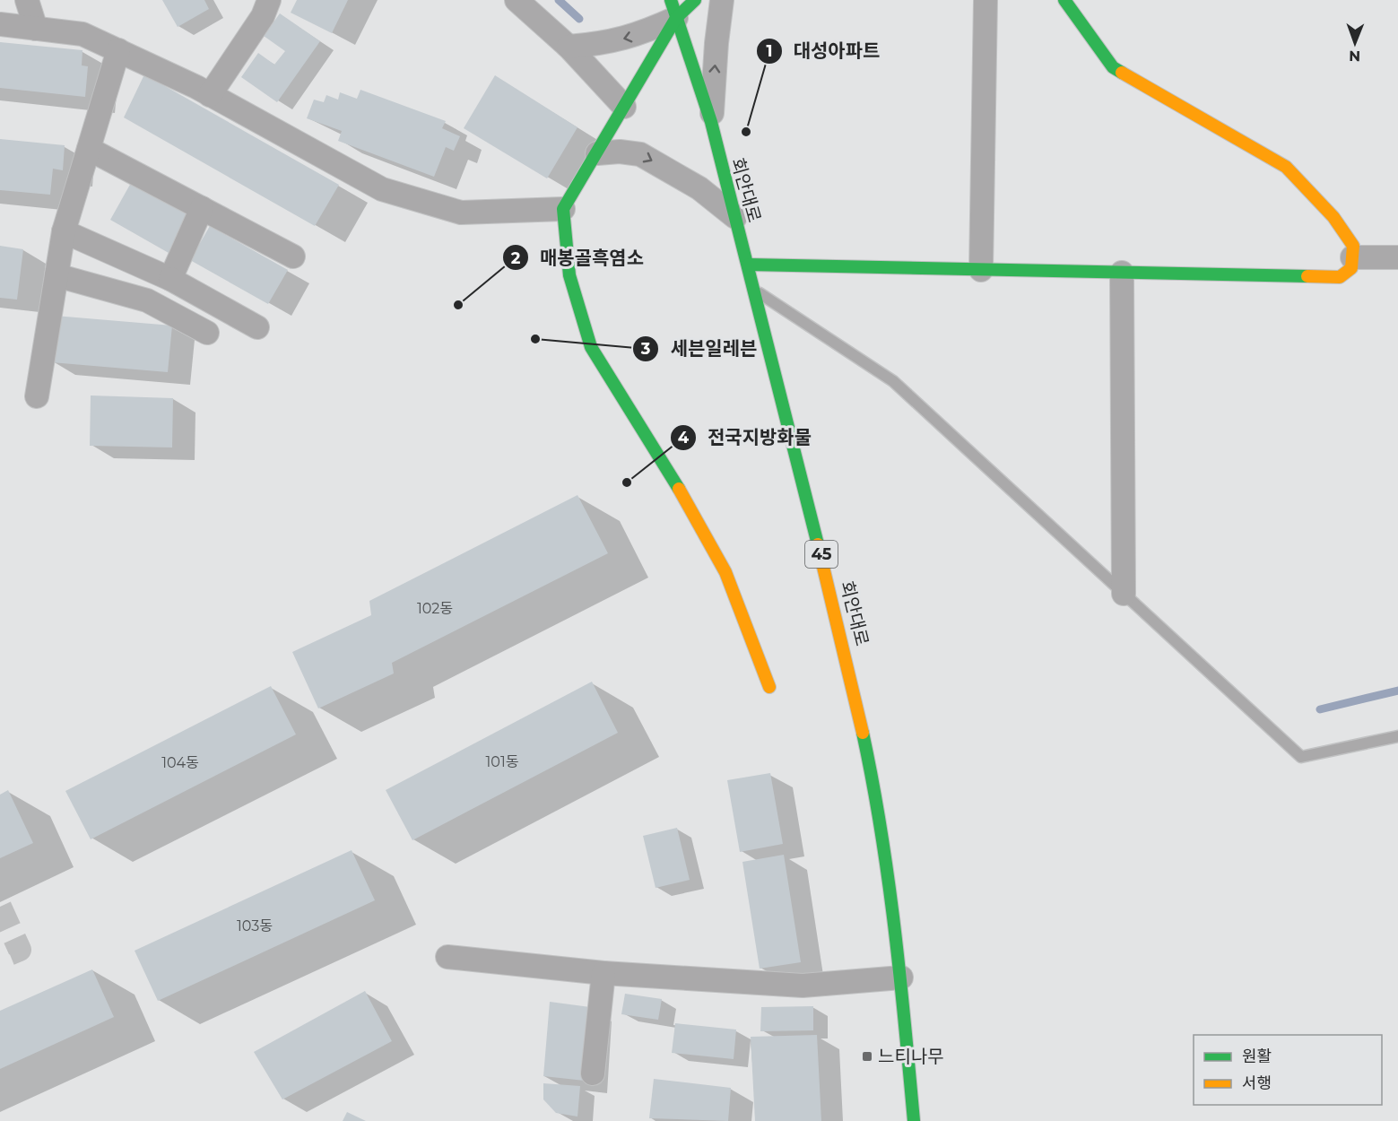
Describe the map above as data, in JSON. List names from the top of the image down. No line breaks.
{"streets":{"street":["회안대로","45"]},"places":{"other":["대성아파트","매봉골흑염소","세븐일레븐","전국지방화물"],"transit":["느티나무"]},"house_numbers":["102동","101동","104동","103동"],"legend":["원활","서행"],"north":"bottom"}
